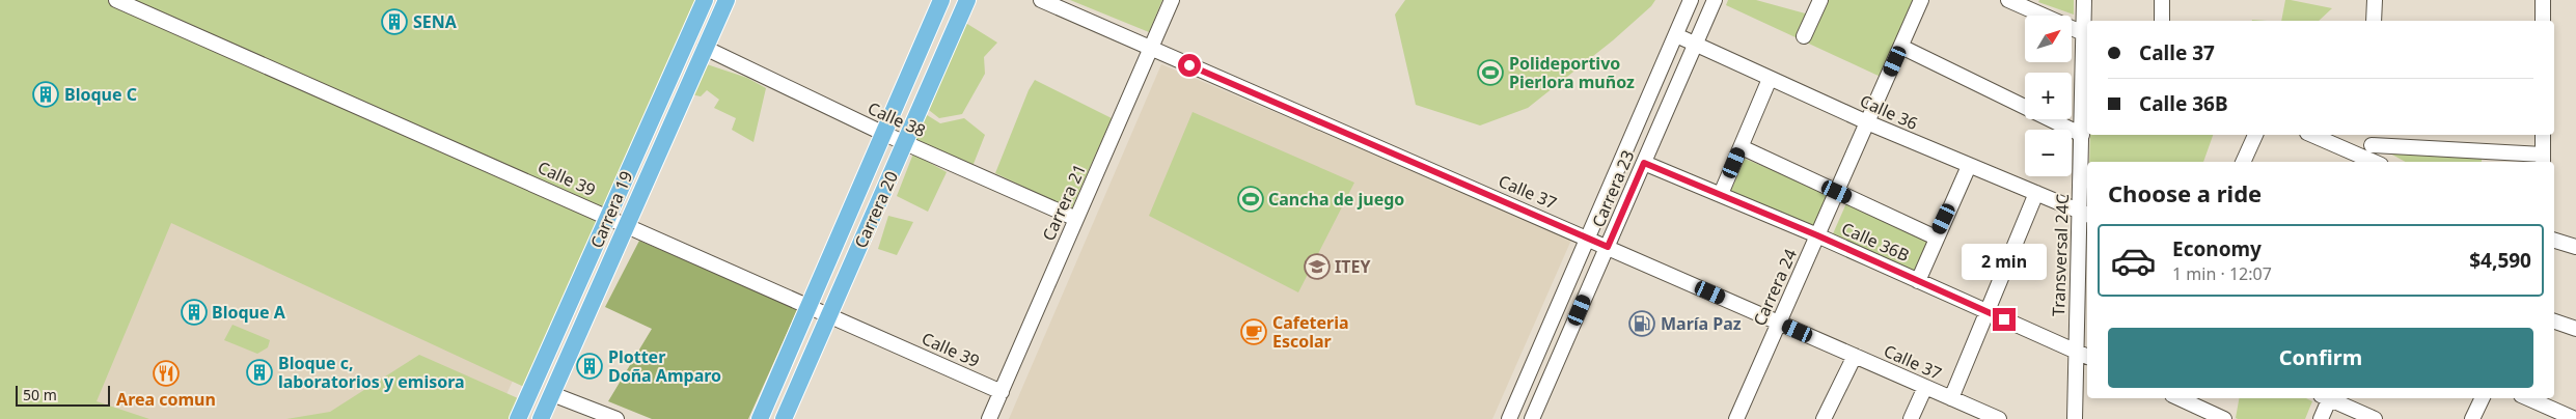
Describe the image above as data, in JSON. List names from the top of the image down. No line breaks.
{"streets":{"main road":["Carrera 19","Carrera 20"],"street":["Calle 36","Calle 38","Calle 39","Carrera 23","Calle 37","Carrera 21","Calle 36B","Transversal 24C","Carrera 24"]},"crossings":[["Calle 36","Carrera 23"],["Calle 36","Transversal 24C"],["Calle 36","Carrera 24"],["Calle 38","Carrera 21"],["Calle 38","Carrera 19"],["Calle 38","Carrera 20"],["Calle 39","Carrera 21"],["Calle 39","Carrera 19"],["Calle 39","Carrera 20"],["Carrera 23","Calle 37"],["Carrera 23","Calle 36B"],["Calle 37","Carrera 21"],["Calle 37","Carrera 24"],["Calle 36B","Transversal 24C"],["Calle 36B","Carrera 24"]],"places":{"building":["SENA","Bloque C","Bloque A","Plotter Doña Amparo","Bloque c, laboratorios y emisora"],"sports":["Polideportivo Pierlora muñoz","Cancha de juego"],"school or university":["ITEY"],"fuel station":["María Paz"],"cafe":["Cafeteria Escolar"],"restaurant":["Area comun"]},"scale_bar":"50 m","north":"top right","page":{"map_buttons":["+","−"],"banner":["Calle 37","Calle 36B"],"heading":"Choose a ride","list":[{"name":"Economy","note":"1 min · 12:07","value":"$4,590"}],"bubble":"2 min","buttons":"Confirm","scale":"50 m"}}
